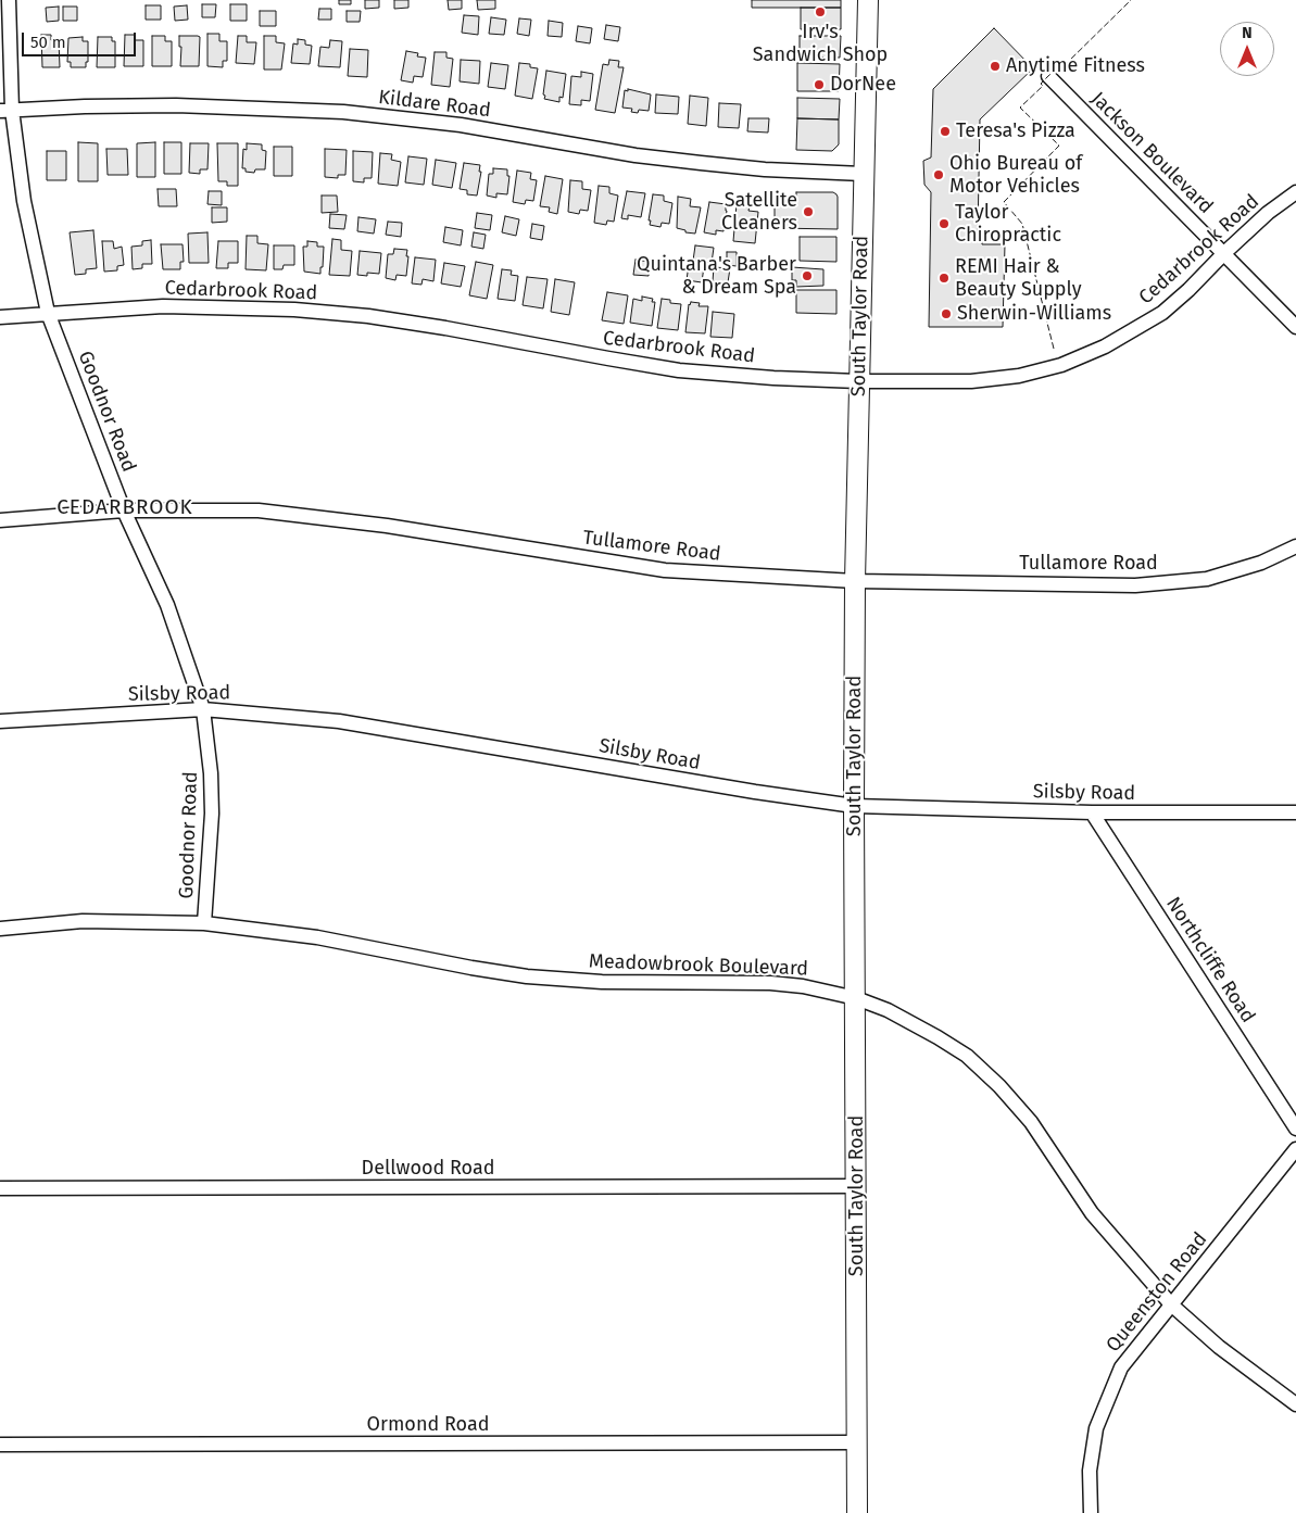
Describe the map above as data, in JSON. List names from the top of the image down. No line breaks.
{"streets":{"main road":["South Taylor Road"],"street":["Kildare Road","Jackson Boulevard","Cedarbrook Road","Goodnor Road","Tullamore Road","Silsby Road","Northcliffe Road","Meadowbrook Boulevard","Dellwood Road","Queenston Road","Ormond Road"]},"crossings":[["Kildare Road","South Taylor Road"],["Kildare Road","Goodnor Road"],["Jackson Boulevard","Cedarbrook Road"],["Cedarbrook Road","South Taylor Road"],["Cedarbrook Road","Goodnor Road"],["South Taylor Road","Tullamore Road"],["South Taylor Road","Silsby Road"],["South Taylor Road","Meadowbrook Boulevard"],["South Taylor Road","Dellwood Road"],["South Taylor Road","Ormond Road"],["Goodnor Road","Tullamore Road"],["Goodnor Road","Silsby Road"],["Goodnor Road","Meadowbrook Boulevard"],["Silsby Road","Northcliffe Road"],["Meadowbrook Boulevard","Queenston Road"]],"districts":["CEDARBROOK"],"places":["Irv's Sandwich Shop","Anytime Fitness","DorNee","Teresa's Pizza","Ohio Bureau of Motor Vehicles","Satellite Cleaners","Taylor Chiropractic","Quintana's Barber & Dream Spa","REMI Hair & Beauty Supply","Sherwin-Williams"],"scale_bar":"50 m","north":"top"}
